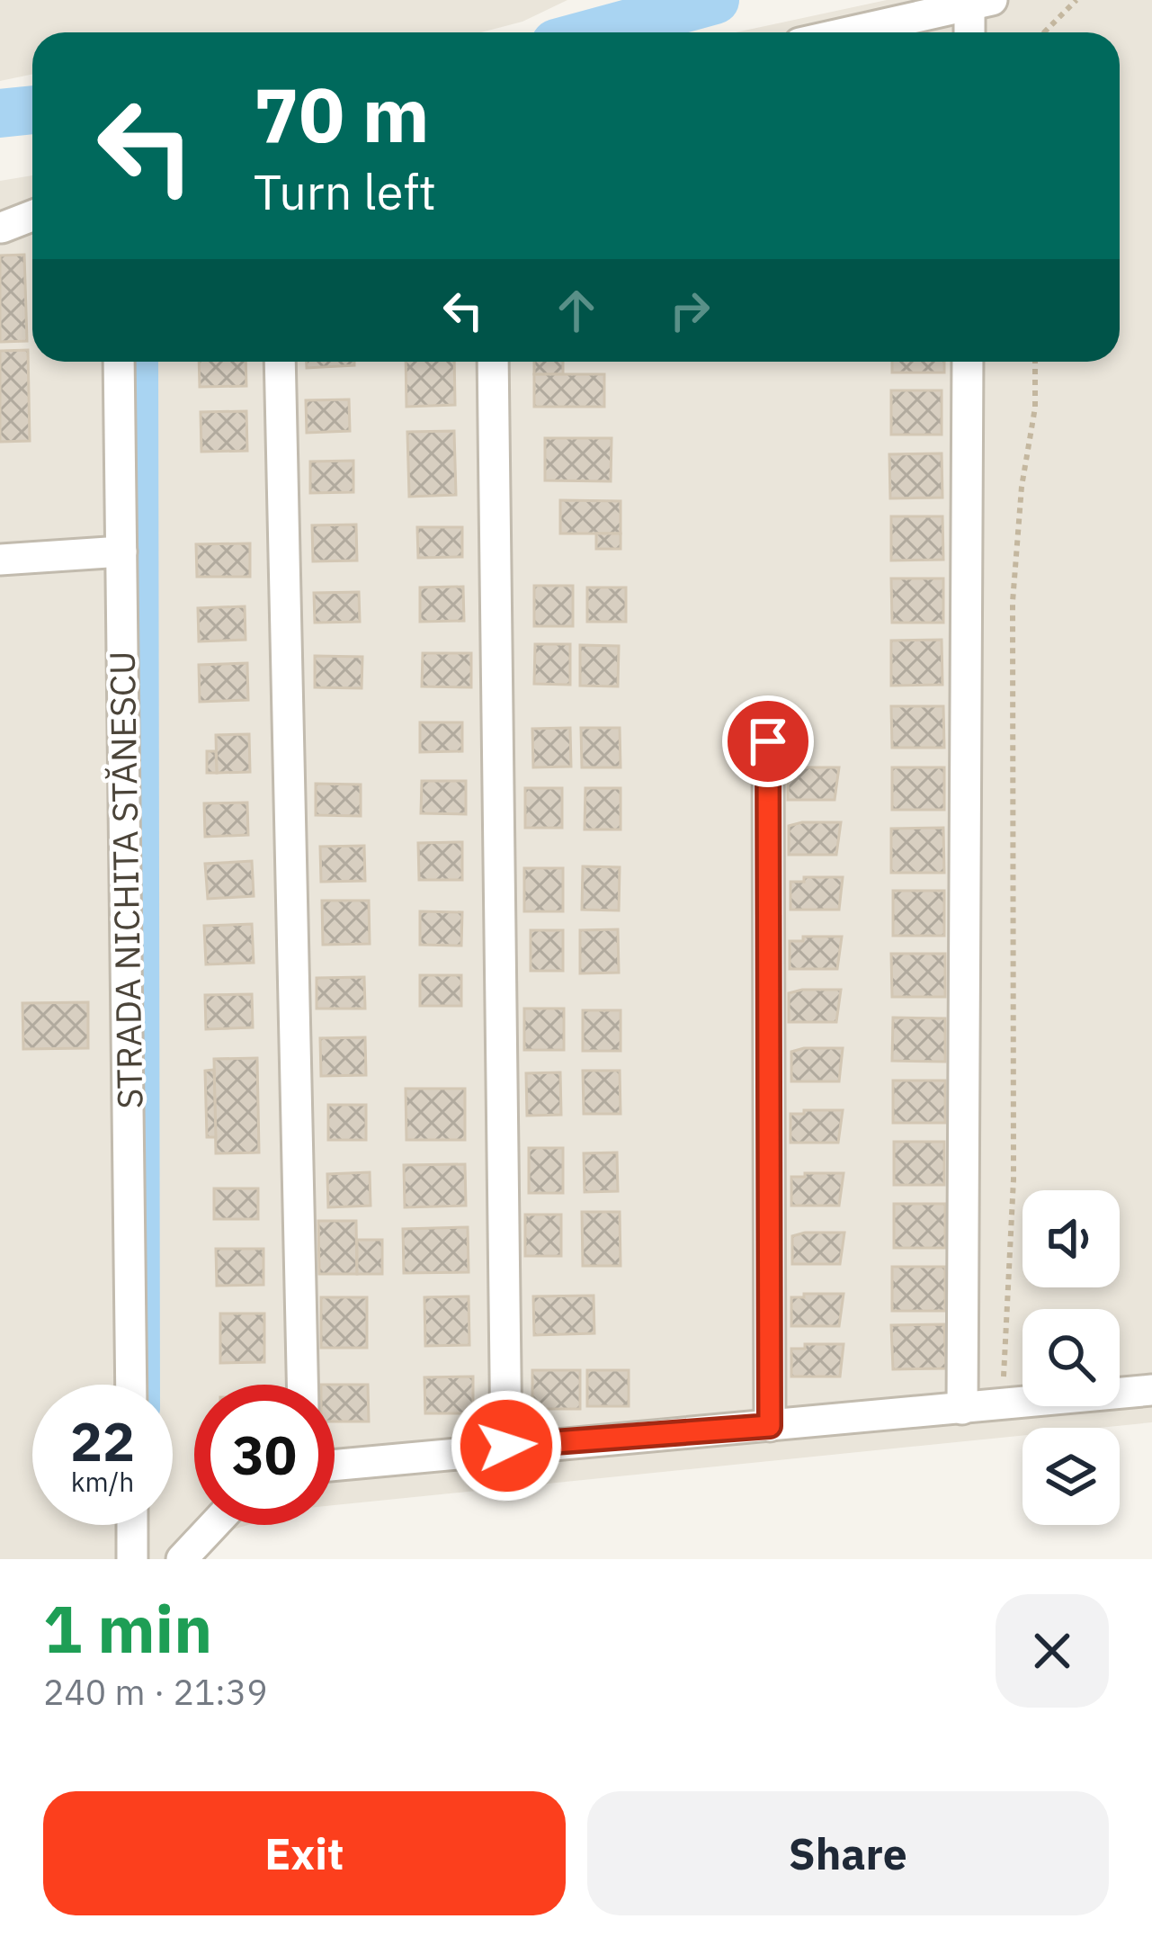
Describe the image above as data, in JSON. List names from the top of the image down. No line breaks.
{"streets":{"street":["STRADA NICHITA STĂNESCU"]},"page":{"turn":["70 m","Turn left"],"speed":"22 km/h","limit":"30","heading":["1 min","240 m · 21:39"],"buttons":["Exit","Share"]}}
